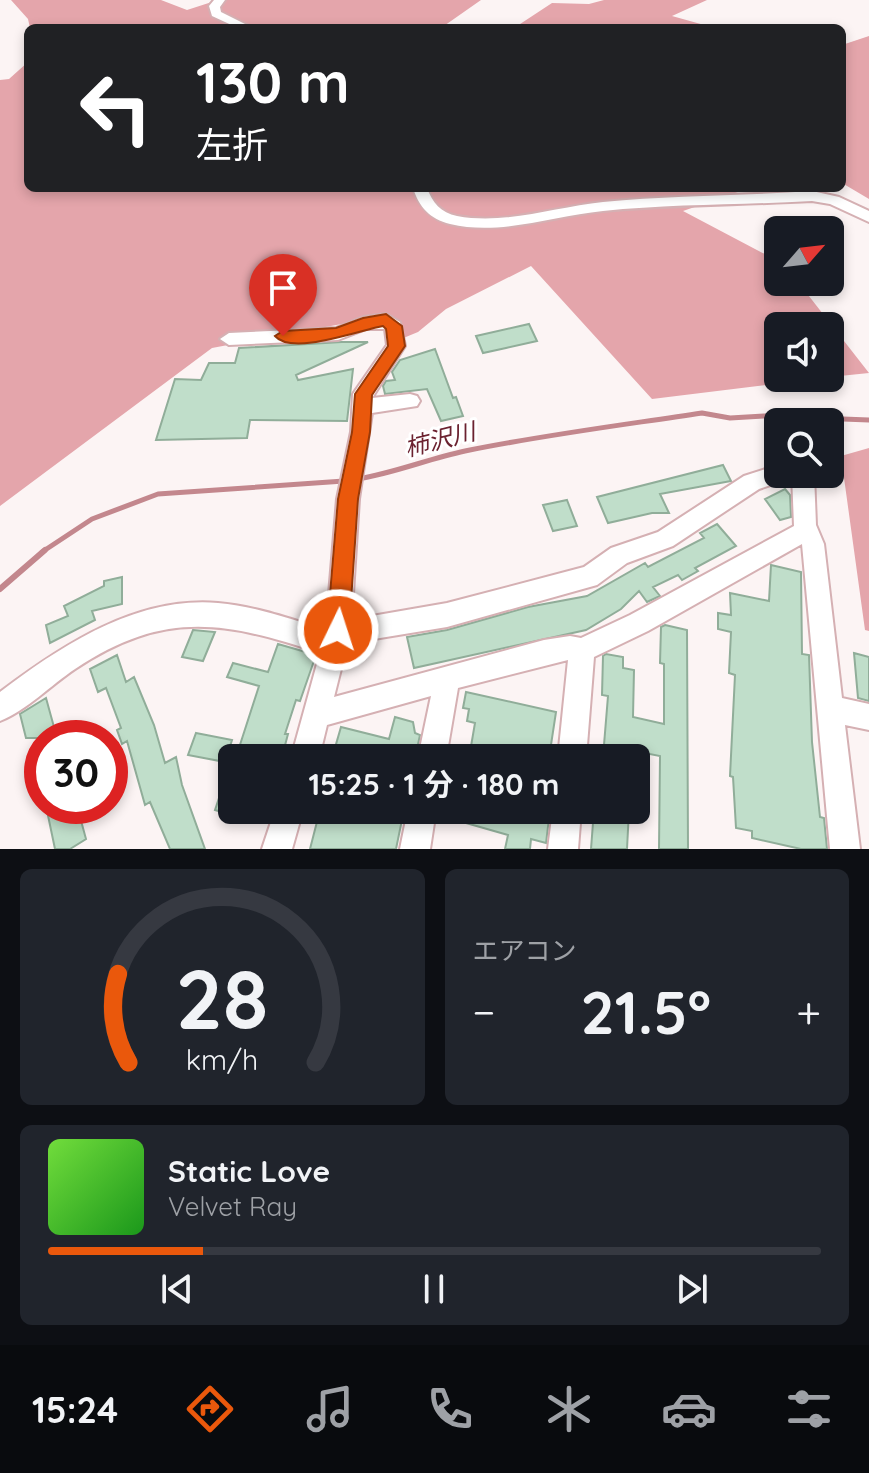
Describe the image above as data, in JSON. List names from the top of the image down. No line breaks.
{"water":["柿沢川"],"north":"top right","page":{"turn":["130 m","左折"],"limit":"30","trip":"15:25 · 1 分 · 180 m","tile":"エアコン","heat":["−","21.5°","+"],"song":["Static Love","Velvet Ray"],"tabs":"15:24","gauge":["28","km/h"]}}
